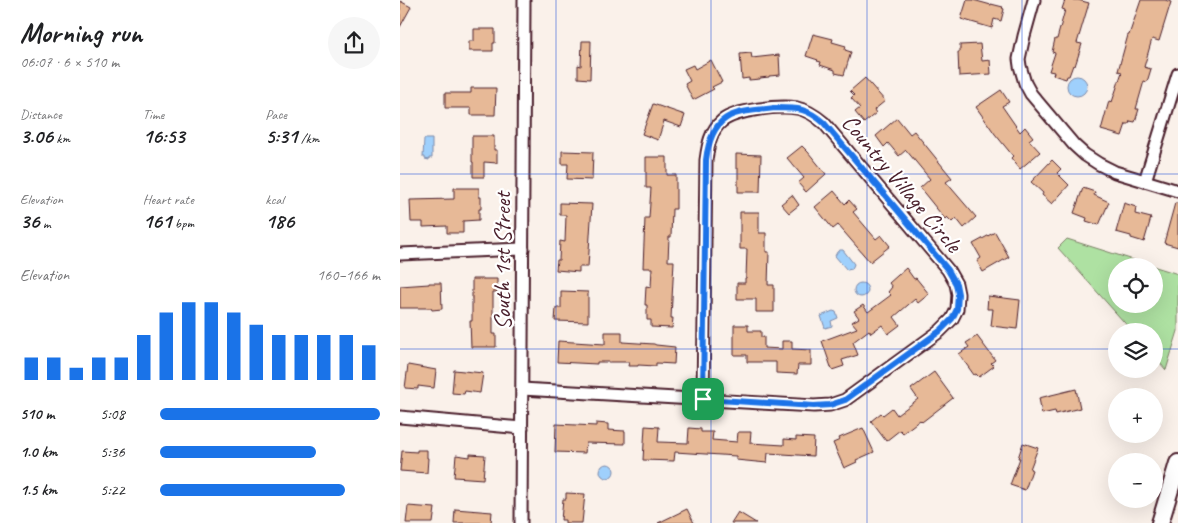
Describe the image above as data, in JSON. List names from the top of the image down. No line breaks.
{"streets":{"street":["Country Village Circle","South 1st Street"]},"crossings":[["Country Village Circle","South 1st Street"]],"page":{"heading":["Morning run","06:07 · 6 × 510 m"],"stats":[["Distance","3.06 km"],["Time","16:53"],["Pace","5:31 /km"],["Elevation","36 m"],["Heart rate","161 bpm"],["kcal","186"]],"chart":["Elevation","160–166 m"],"map_buttons":["+","−"],"list":[{"name":"510 m","note":"5:08"},{"name":"1.0 km","note":"5:36"},{"name":"1.5 km","note":"5:22"}]}}
